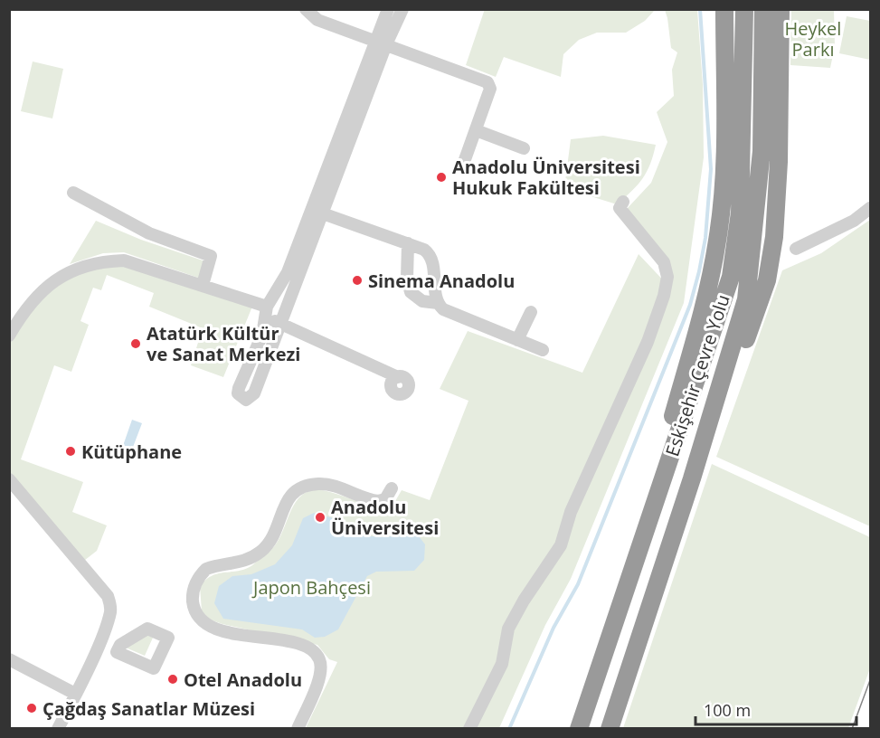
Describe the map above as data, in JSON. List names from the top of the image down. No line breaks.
{"streets":{"highway":["Eskişehir Çevre Yolu"]},"parks":["Heykel Parkı","Japon Bahçesi"],"places":["Anadolu Üniversitesi Hukuk Fakültesi","Sinema Anadolu","Atatürk Kültür ve Sanat Merkezi","Kütüphane","Anadolu Üniversitesi","Otel Anadolu","Çağdaş Sanatlar Müzesi"],"scale_bar":"100 m"}
